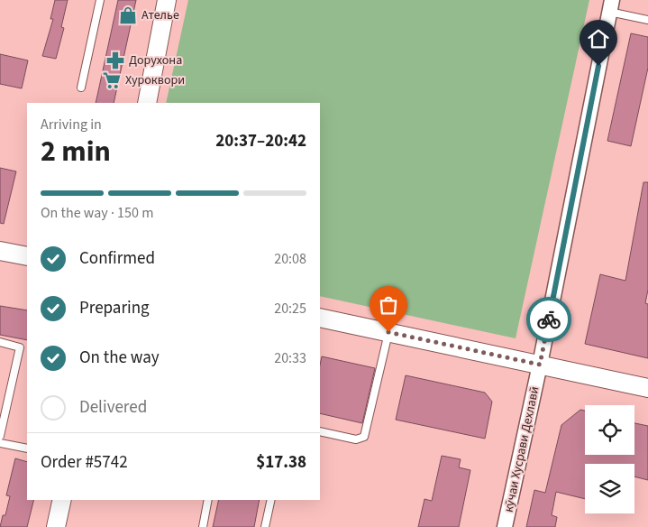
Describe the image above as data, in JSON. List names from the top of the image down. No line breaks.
{"streets":{"street":["кӯчаи Хусрави Дехлавӣ"]},"places":{"shop":["Ателье"],"pharmacy":["Дорухона"],"supermarket":["Хуроквори"]},"page":{"heading":["2 min","Arriving in","20:37–20:42"],"panel":["Order #5742","$17.38"],"bar":"On the way · 150 m","list":[["Confirmed","20:08"],["Preparing","20:25"],["On the way","20:33"],"Delivered"]}}
